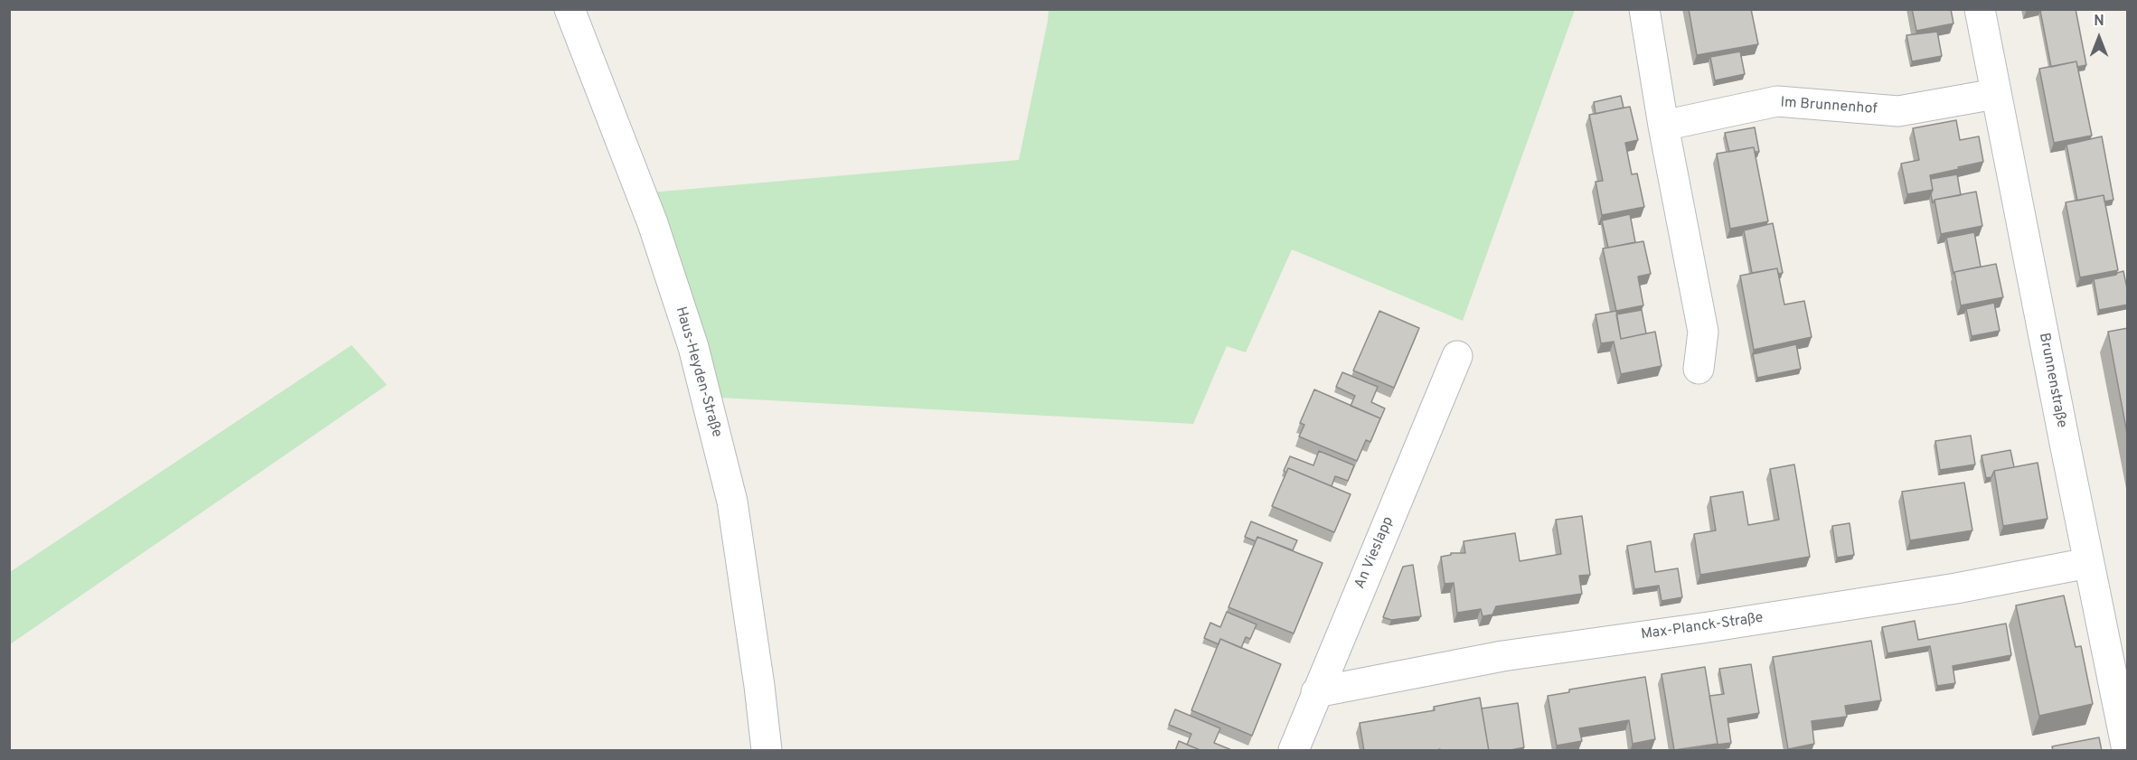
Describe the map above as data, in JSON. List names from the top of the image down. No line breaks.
{"streets":{"street":["Im Brunnenhof","Haus-Heyden-Straße","Brunnenstraße","An Vieslapp","Max-Planck-Straße"]},"crossings":[["Im Brunnenhof","Brunnenstraße"],["Brunnenstraße","Max-Planck-Straße"],["An Vieslapp","Max-Planck-Straße"]],"north":"top"}
